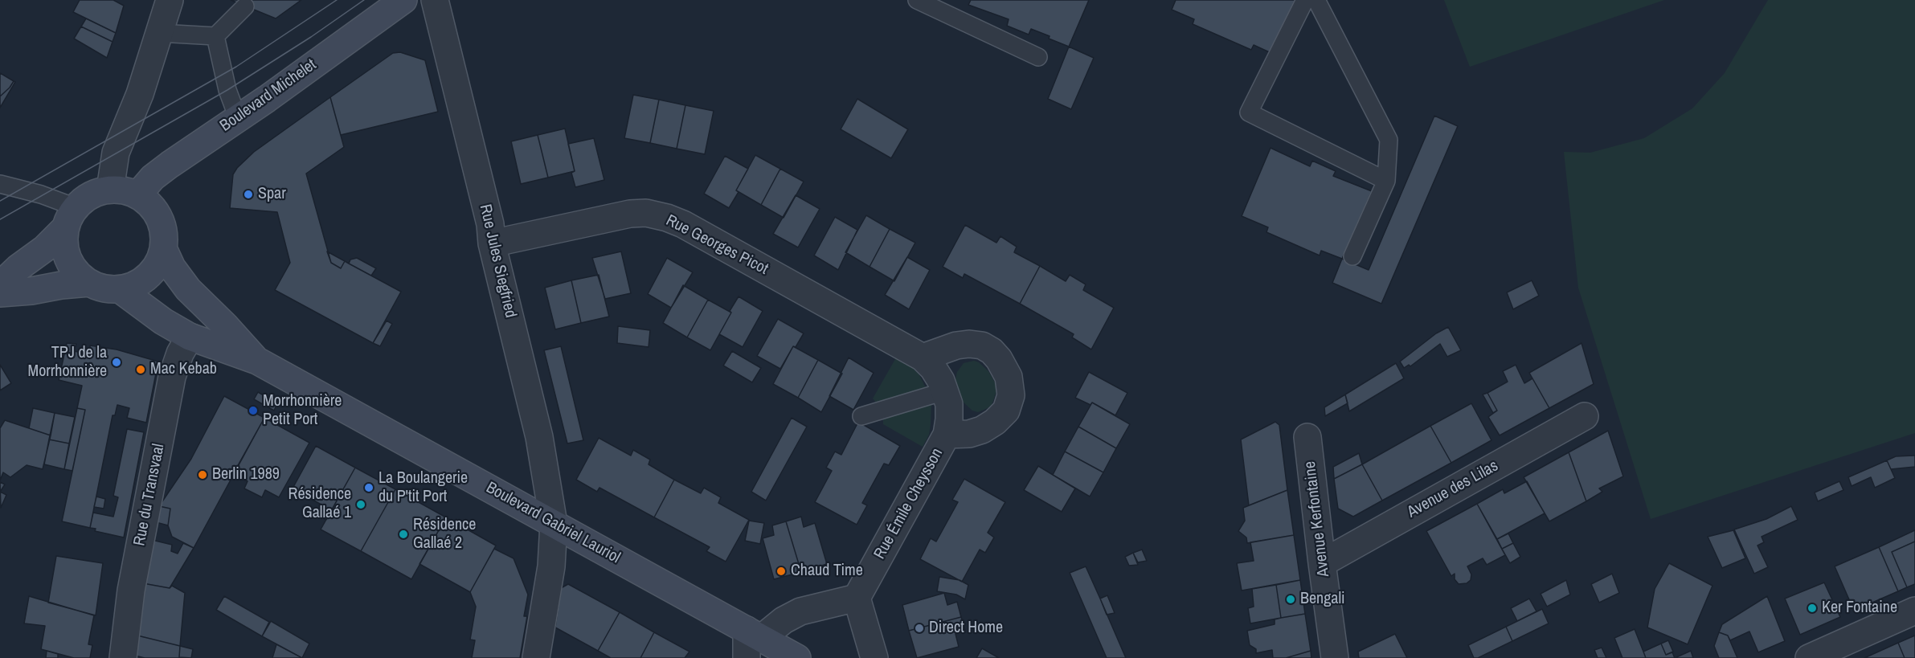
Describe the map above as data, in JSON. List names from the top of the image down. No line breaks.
{"streets":{"main road":["Boulevard Michelet","Boulevard Gabriel Lauriol"],"street":["Rue Georges Picot","Rue Jules Siegfried","Avenue des Lilas","Rue du Transvaal","Rue Émile Cheysson","Avenue Kerfontaine"]},"crossings":[["Boulevard Michelet","Boulevard Gabriel Lauriol"],["Rue Georges Picot","Rue Jules Siegfried"],["Rue Georges Picot","Rue Émile Cheysson"],["Rue Jules Siegfried","Boulevard Gabriel Lauriol"],["Avenue des Lilas","Avenue Kerfontaine"],["Rue du Transvaal","Boulevard Gabriel Lauriol"]],"places":["Spar","TPJ de la Morrhonnière","Mac Kebab","Morrhonnière Petit Port","Berlin 1989","La Boulangerie du P'tit Port","Résidence Gallaé 1","Résidence Gallaé 2","Chaud Time","Bengali","Ker Fontaine","Direct Home"]}
